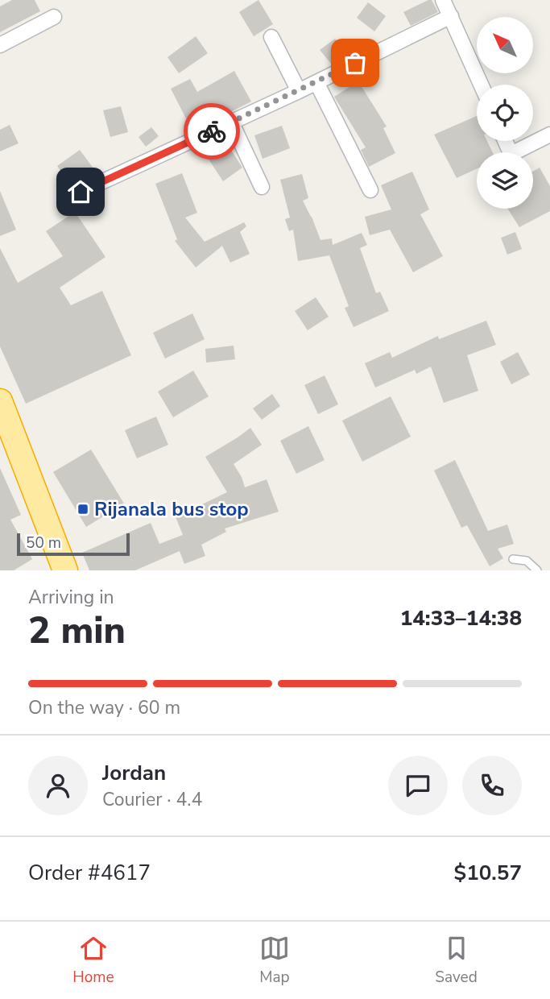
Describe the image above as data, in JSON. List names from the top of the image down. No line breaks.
{"places":{"transit":["Rijanala bus stop"]},"scale_bar":"50 m","north":"top left","page":{"scale":"50 m","heading":["2 min","Arriving in","14:33–14:38"],"panel":["Jordan","Courier · 4.4","Order #4617","$10.57"],"bar":"On the way · 60 m","tabs":["Home","Map","Saved"]}}
